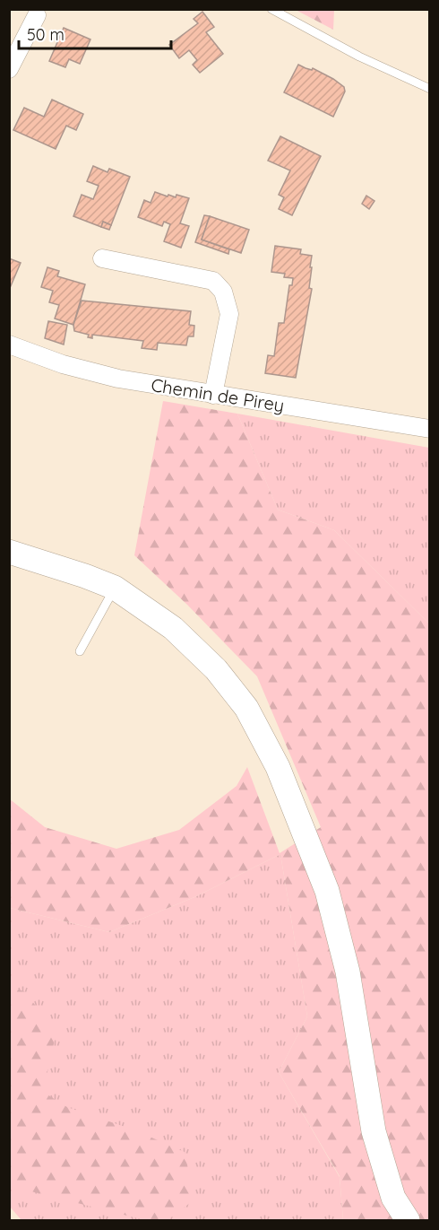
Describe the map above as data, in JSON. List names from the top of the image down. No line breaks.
{"streets":{"street":["Chemin de Pirey"]},"scale_bar":"50 m"}
